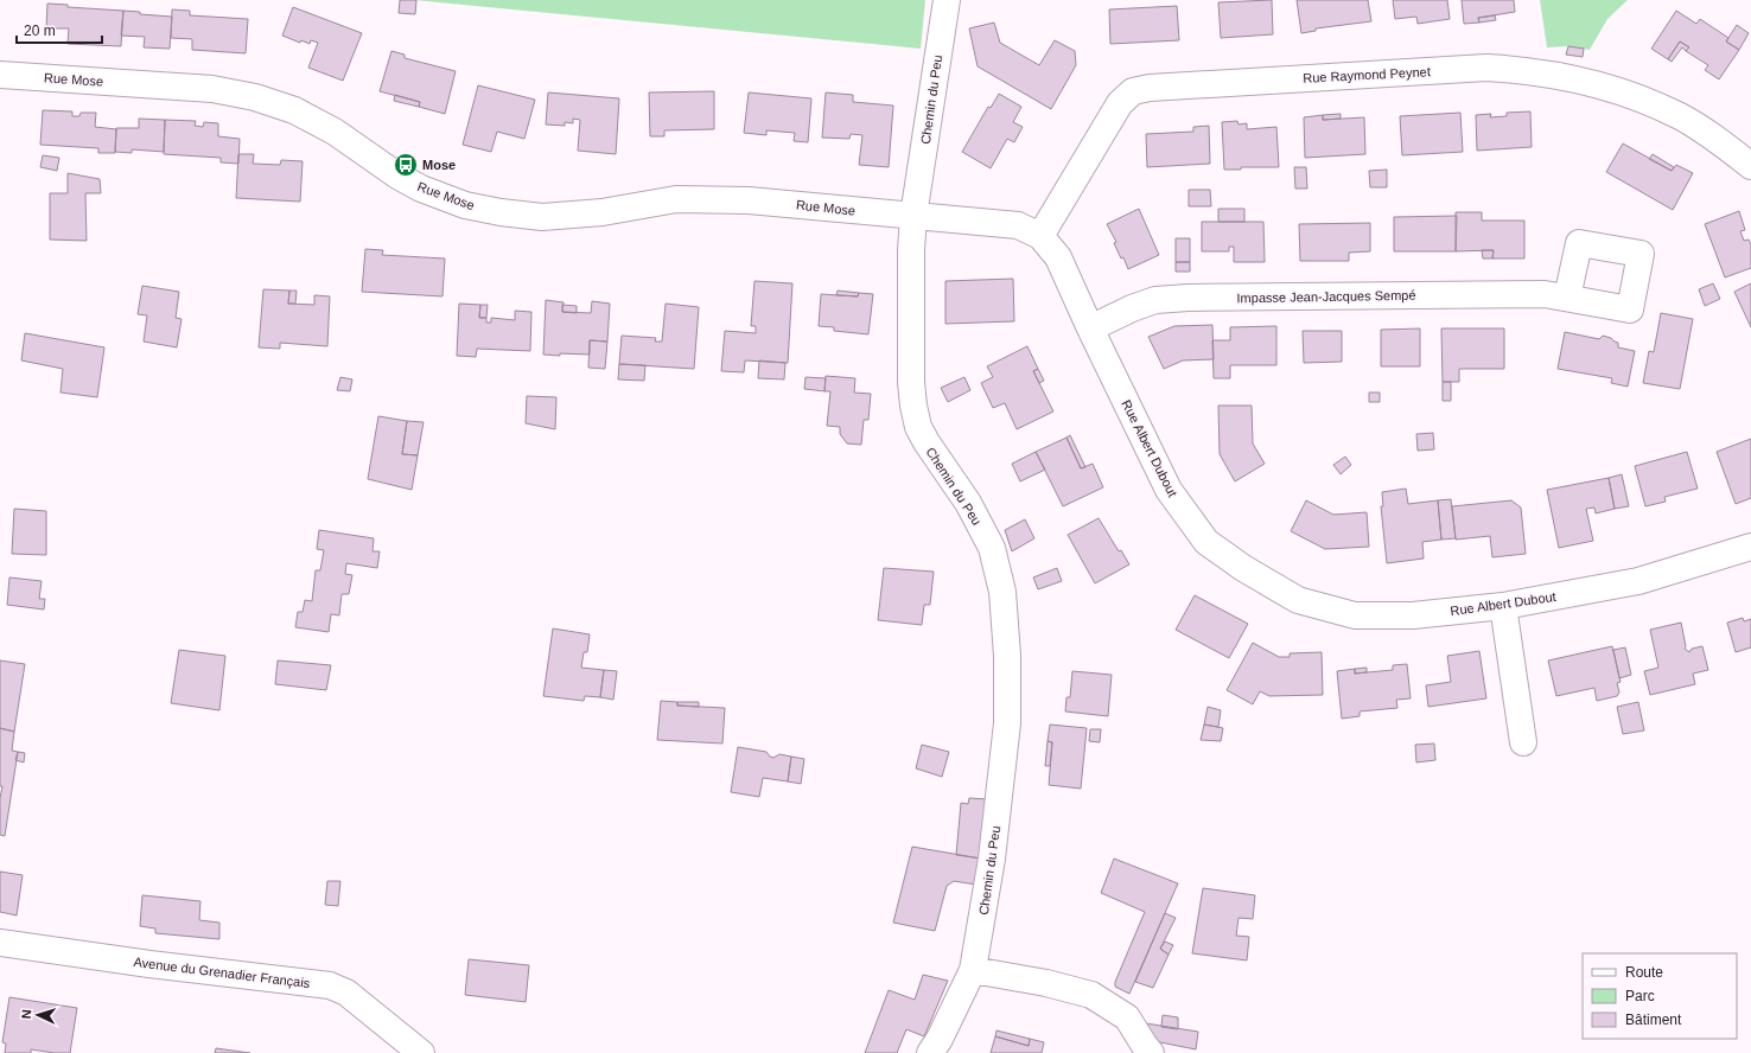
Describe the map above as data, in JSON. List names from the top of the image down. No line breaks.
{"streets":{"street":["Rue Raymond Peynet","Rue Mose","Chemin du Peu","Impasse Jean-Jacques Sempé","Rue Albert Dubout","Avenue du Grenadier Français"]},"crossings":[["Rue Raymond Peynet","Rue Albert Dubout"],["Rue Mose","Chemin du Peu"],["Rue Mose","Rue Albert Dubout"],["Chemin du Peu","Rue Albert Dubout"],["Impasse Jean-Jacques Sempé","Rue Albert Dubout"]],"places":{"bus stop":["Mose"]},"legend":["Route","Parc","Bâtiment"],"scale_bar":"20 m","north":"left"}
